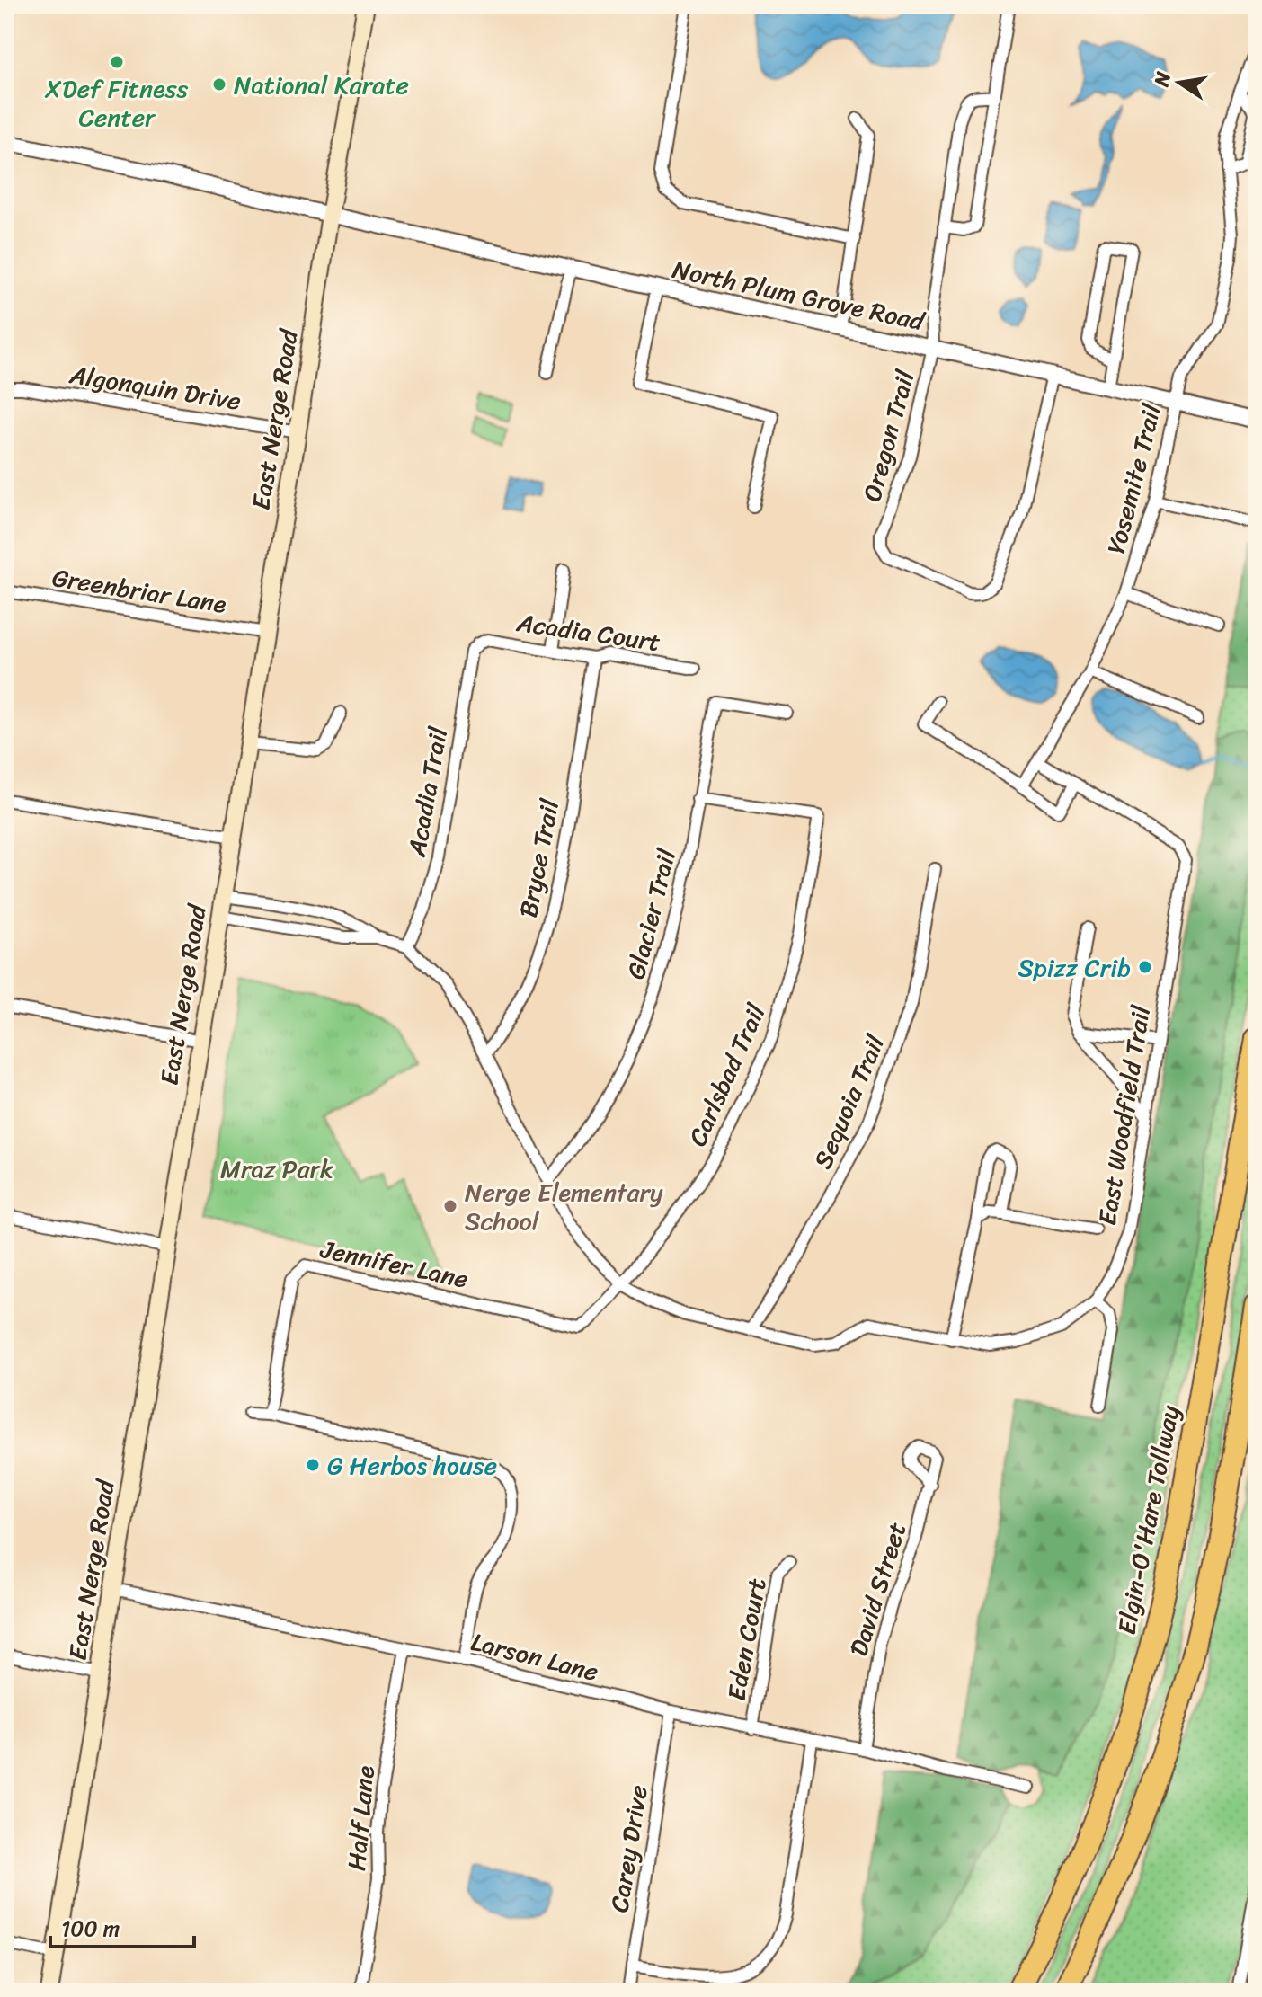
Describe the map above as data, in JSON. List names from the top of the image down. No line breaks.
{"streets":{"highway":["Elgin-O'Hare Tollway"],"main road":["East Nerge Road"],"street":["North Plum Grove Road","Algonquin Drive","Oregon Trail","Yosemite Trail","Greenbriar Lane","Acadia Court","Acadia Trail","Bryce Trail","Glacier Trail","Carlsbad Trail","Sequoia Trail","East Woodfield Trail","Jennifer Lane","David Street","Eden Court","Larson Lane","Half Lane","Carey Drive"]},"crossings":[["North Plum Grove Road","East Nerge Road"],["North Plum Grove Road","Oregon Trail"],["North Plum Grove Road","Yosemite Trail"],["Algonquin Drive","East Nerge Road"],["East Nerge Road","Greenbriar Lane"],["East Nerge Road","Larson Lane"],["Acadia Court","Acadia Trail"],["Acadia Court","Bryce Trail"],["Glacier Trail","Carlsbad Trail"],["Carlsbad Trail","Jennifer Lane"],["David Street","Larson Lane"],["Eden Court","Larson Lane"],["Larson Lane","Half Lane"],["Larson Lane","Carey Drive"]],"parks":["Mraz Park"],"places":["XDef Fitness Center","National Karate","Spizz Crib","Nerge Elementary School","G Herbos house"],"scale_bar":"100 m","north":"left"}
